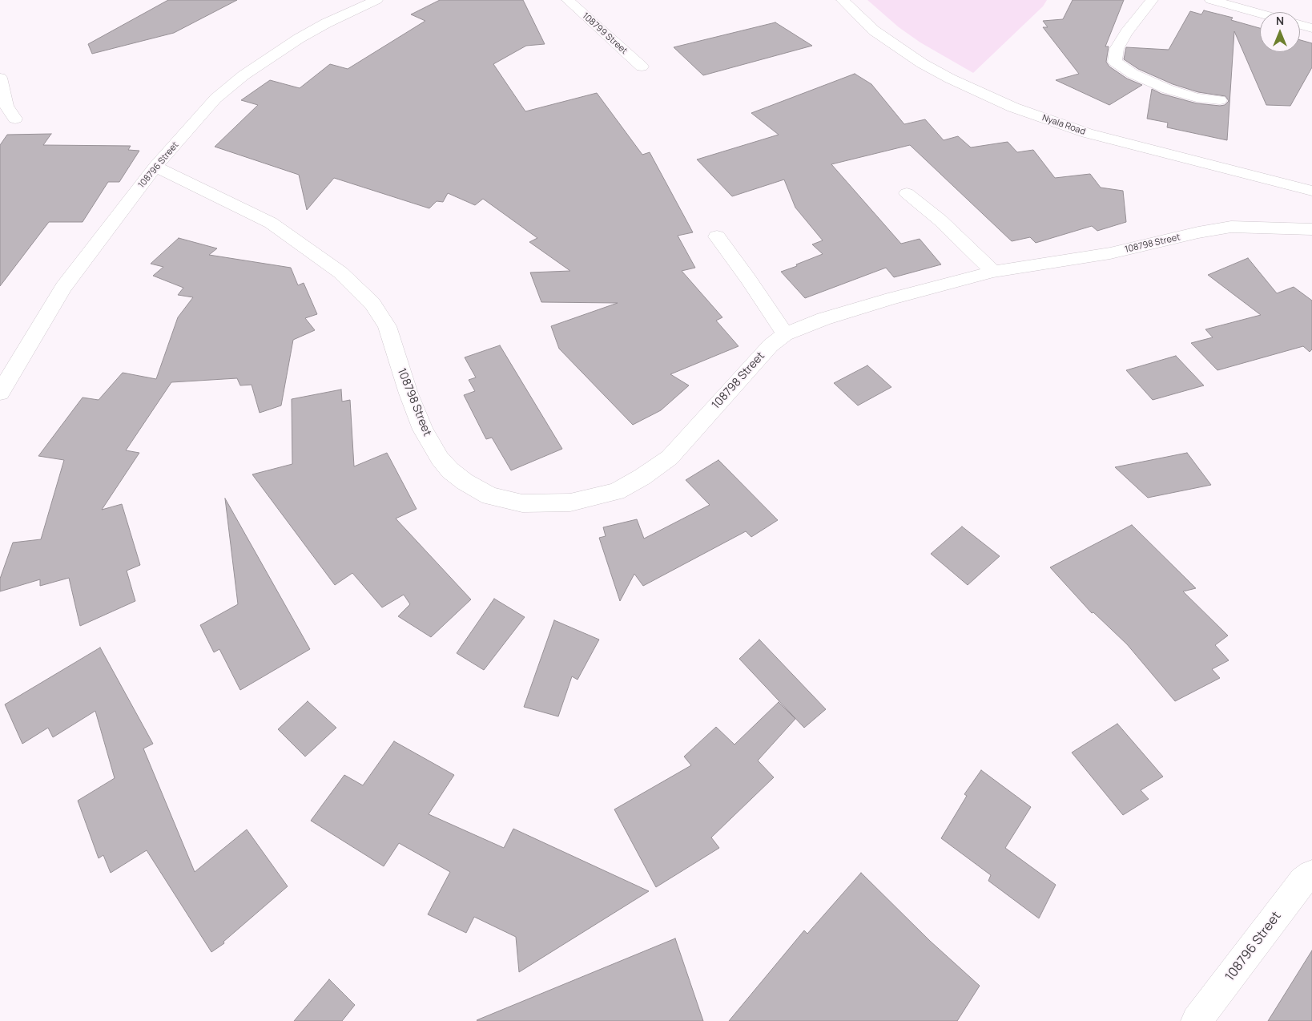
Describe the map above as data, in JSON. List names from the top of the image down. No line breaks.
{"streets":{"street":["108799 Street","Nyala Road","108796 Street","108798 Street"]},"crossings":[["108796 Street","108798 Street"]],"north":"top"}
